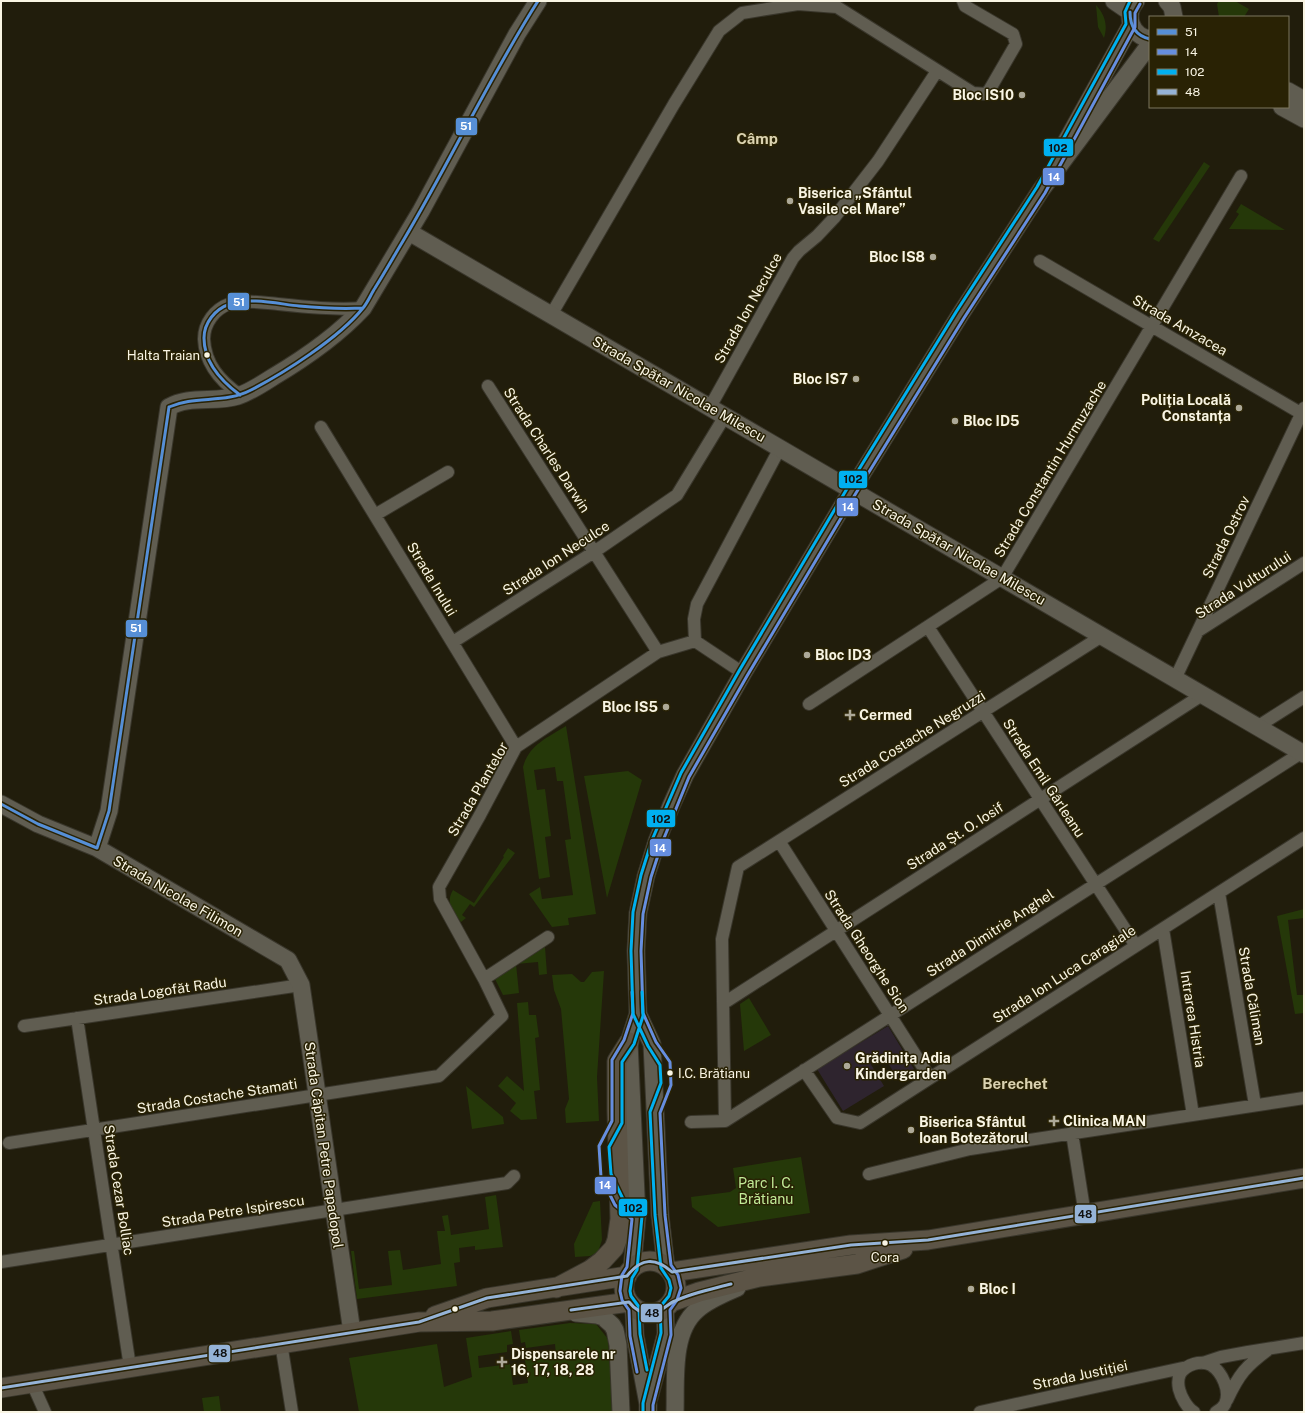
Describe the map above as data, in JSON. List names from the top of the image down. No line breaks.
{"streets":{"street":["Strada Ion Neculce","Strada Amzacea","Strada Spătar Nicolae Milescu","Strada Charles Darwin","Strada Constantin Hurmuzache","Strada Ostrov","Strada Inului","Strada Vulturului","Strada Costache Negruzzi","Strada Emil Gârleanu","Strada Plantelor","Strada Șt. O. Iosif","Strada Nicolae Filimon","Strada Dimitrie Anghel","Strada Gheorghe Sion","Strada Ion Luca Caragiale","Strada Logofăt Radu","Strada Căliman","Intrarea Histria","Strada Costache Stamati","Strada Căpitan Petre Papadopol","Strada Cezar Bolliac","Strada Petre Ispirescu","Strada Justiției"]},"crossings":[["Strada Ion Neculce","Strada Spătar Nicolae Milescu"],["Strada Ion Neculce","Strada Charles Darwin"],["Strada Ion Neculce","Strada Inului"],["Strada Amzacea","Strada Constantin Hurmuzache"],["Strada Amzacea","Strada Ostrov"],["Strada Spătar Nicolae Milescu","Strada Constantin Hurmuzache"],["Strada Spătar Nicolae Milescu","Strada Ostrov"],["Strada Spătar Nicolae Milescu","Strada Costache Negruzzi"],["Strada Spătar Nicolae Milescu","Strada Șt. O. Iosif"],["Strada Spătar Nicolae Milescu","Strada Dimitrie Anghel"],["Strada Charles Darwin","Strada Plantelor"],["Strada Constantin Hurmuzache","Strada Emil Gârleanu"],["Strada Ostrov","Strada Vulturului"],["Strada Inului","Strada Plantelor"],["Strada Costache Negruzzi","Strada Emil Gârleanu"],["Strada Costache Negruzzi","Strada Șt. O. Iosif"],["Strada Costache Negruzzi","Strada Gheorghe Sion"],["Strada Emil Gârleanu","Strada Șt. O. Iosif"],["Strada Emil Gârleanu","Strada Dimitrie Anghel"],["Strada Emil Gârleanu","Strada Ion Luca Caragiale"],["Strada Plantelor","Strada Costache Stamati"],["Strada Șt. O. Iosif","Strada Gheorghe Sion"],["Strada Nicolae Filimon","Strada Căpitan Petre Papadopol"],["Strada Dimitrie Anghel","Strada Gheorghe Sion"],["Strada Dimitrie Anghel","Strada Ion Luca Caragiale"],["Strada Gheorghe Sion","Strada Ion Luca Caragiale"],["Strada Ion Luca Caragiale","Strada Căliman"],["Strada Ion Luca Caragiale","Intrarea Histria"],["Strada Logofăt Radu","Strada Căpitan Petre Papadopol"],["Strada Logofăt Radu","Strada Cezar Bolliac"],["Strada Costache Stamati","Strada Căpitan Petre Papadopol"],["Strada Costache Stamati","Strada Cezar Bolliac"],["Strada Căpitan Petre Papadopol","Strada Petre Ispirescu"],["Strada Cezar Bolliac","Strada Petre Ispirescu"]],"districts":["Câmp","Berechet"],"parks":["Parc I. C. Brătianu"],"places":{"other":["Bloc IS10","Biserica „Sfântul Vasile cel Mare”","Bloc IS8","Halta Traian","Bloc IS7","Poliția Locală Constanța","Bloc ID5","Bloc ID3","Bloc IS5","Grădinița Adia Kindergarden","I.C. Brătianu","Biserica Sfântul Ioan Botezătorul","Cora","Bloc I"],"health":["Cermed","Clinica MAN","Dispensarele nr 16, 17, 18, 28"]},"lines":["transit line 51","transit line 102","transit line 14","transit line 48"],"legend":["51","14","102","48"]}
